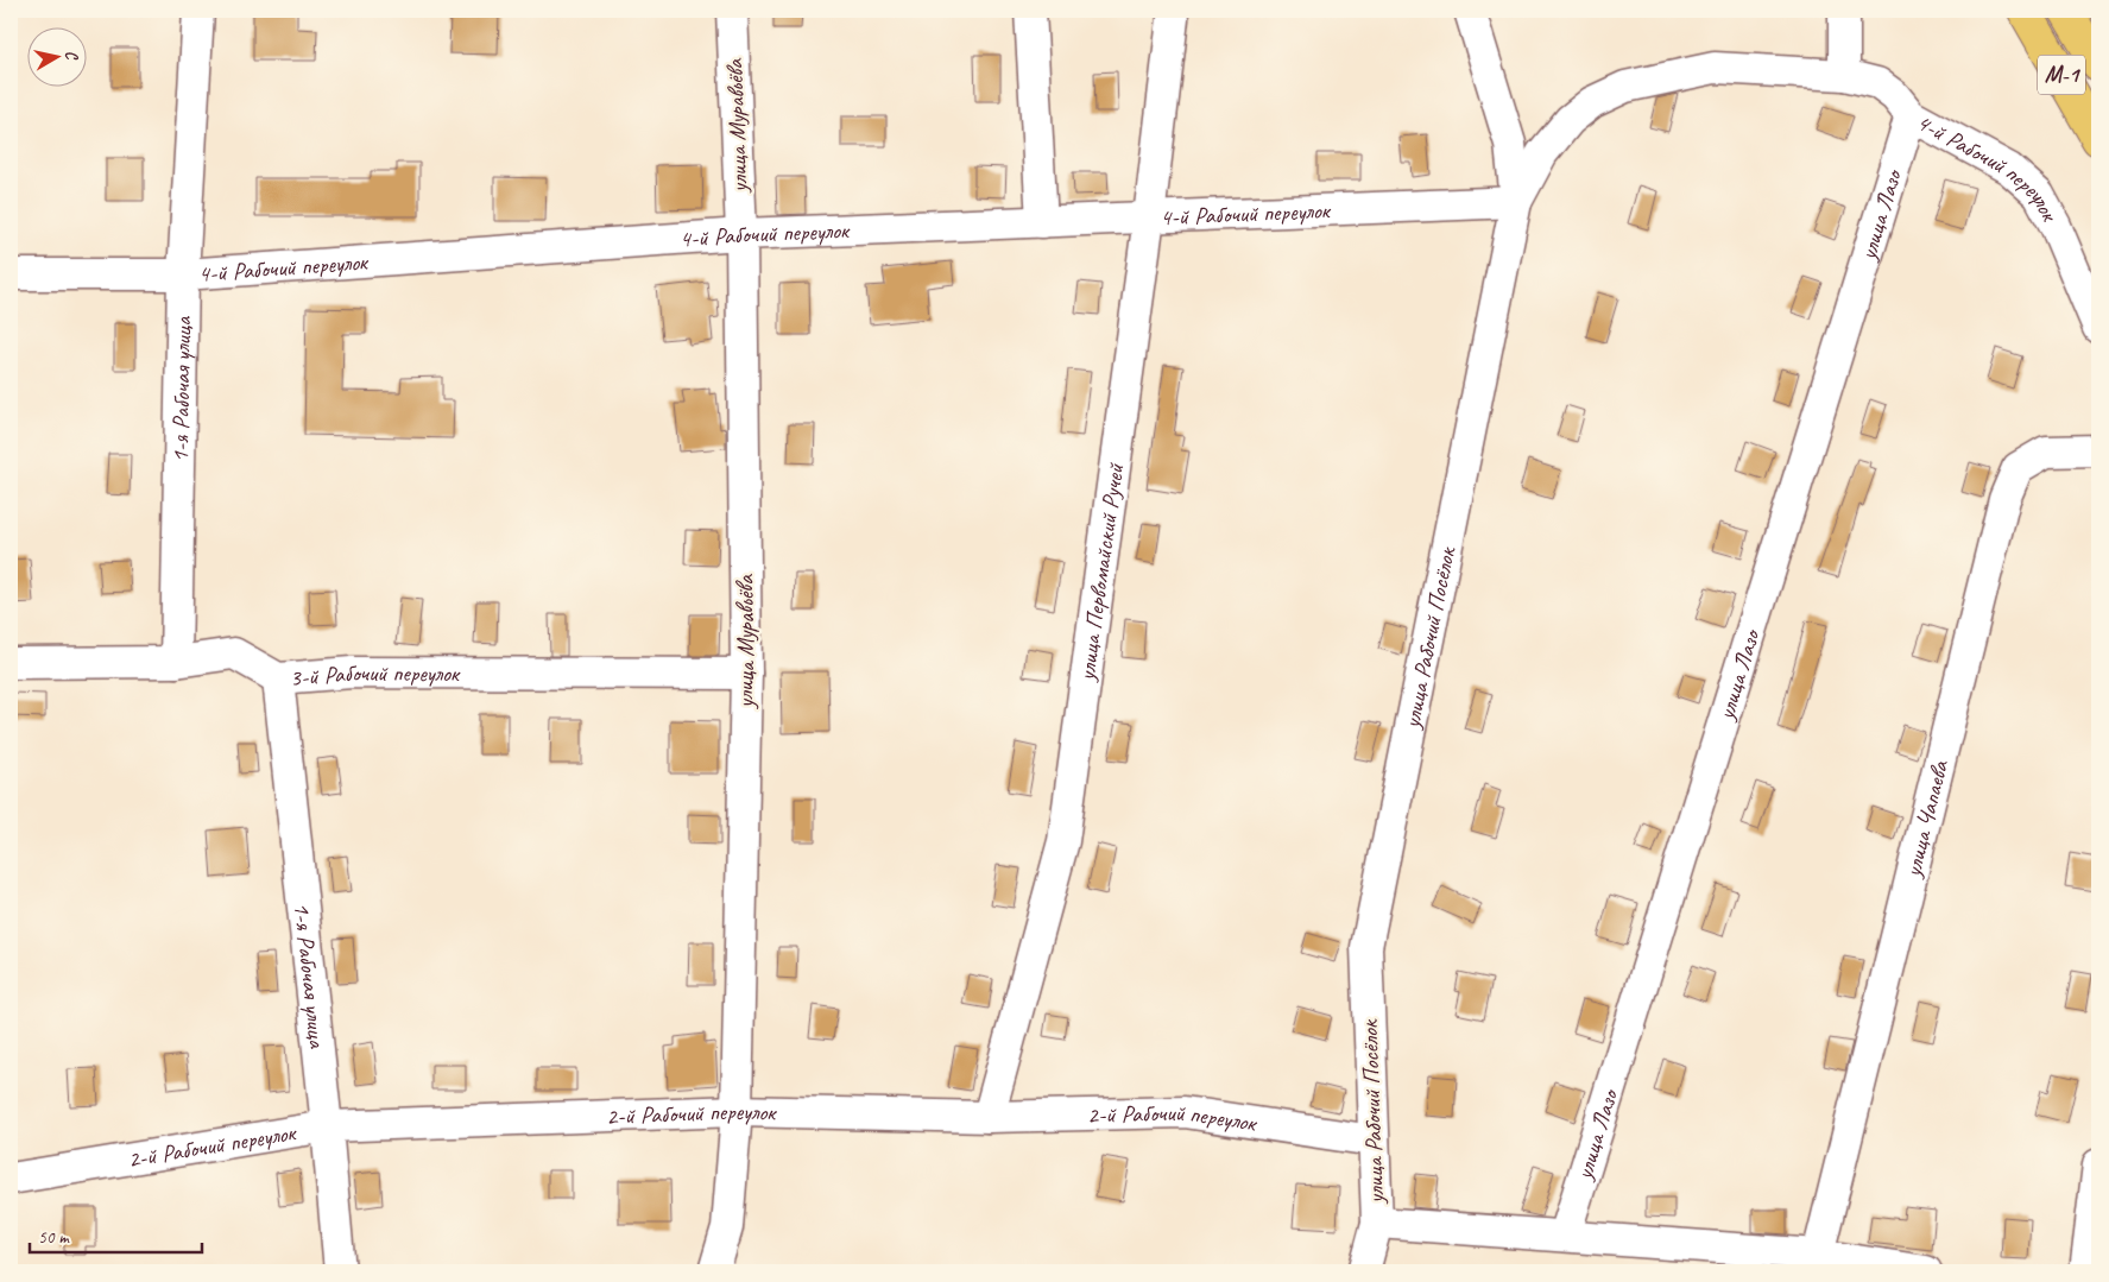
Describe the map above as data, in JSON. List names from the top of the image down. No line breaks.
{"streets":{"highway":["М-1"],"street":["улица Муравьёва","4-й Рабочий переулок","улица Лазо","1-я Рабочая улица","улица Первомайский Ручей","улица Рабочий Посёлок","3-й Рабочий переулок","улица Чапаева","2-й Рабочий переулок"]},"crossings":[["улица Муравьёва","4-й Рабочий переулок"],["улица Муравьёва","3-й Рабочий переулок"],["улица Муравьёва","2-й Рабочий переулок"],["4-й Рабочий переулок","улица Лазо"],["4-й Рабочий переулок","1-я Рабочая улица"],["4-й Рабочий переулок","улица Первомайский Ручей"],["4-й Рабочий переулок","улица Рабочий Посёлок"],["1-я Рабочая улица","3-й Рабочий переулок"],["1-я Рабочая улица","2-й Рабочий переулок"],["улица Первомайский Ручей","2-й Рабочий переулок"],["улица Рабочий Посёлок","2-й Рабочий переулок"]],"scale_bar":"50 m","north":"right"}
